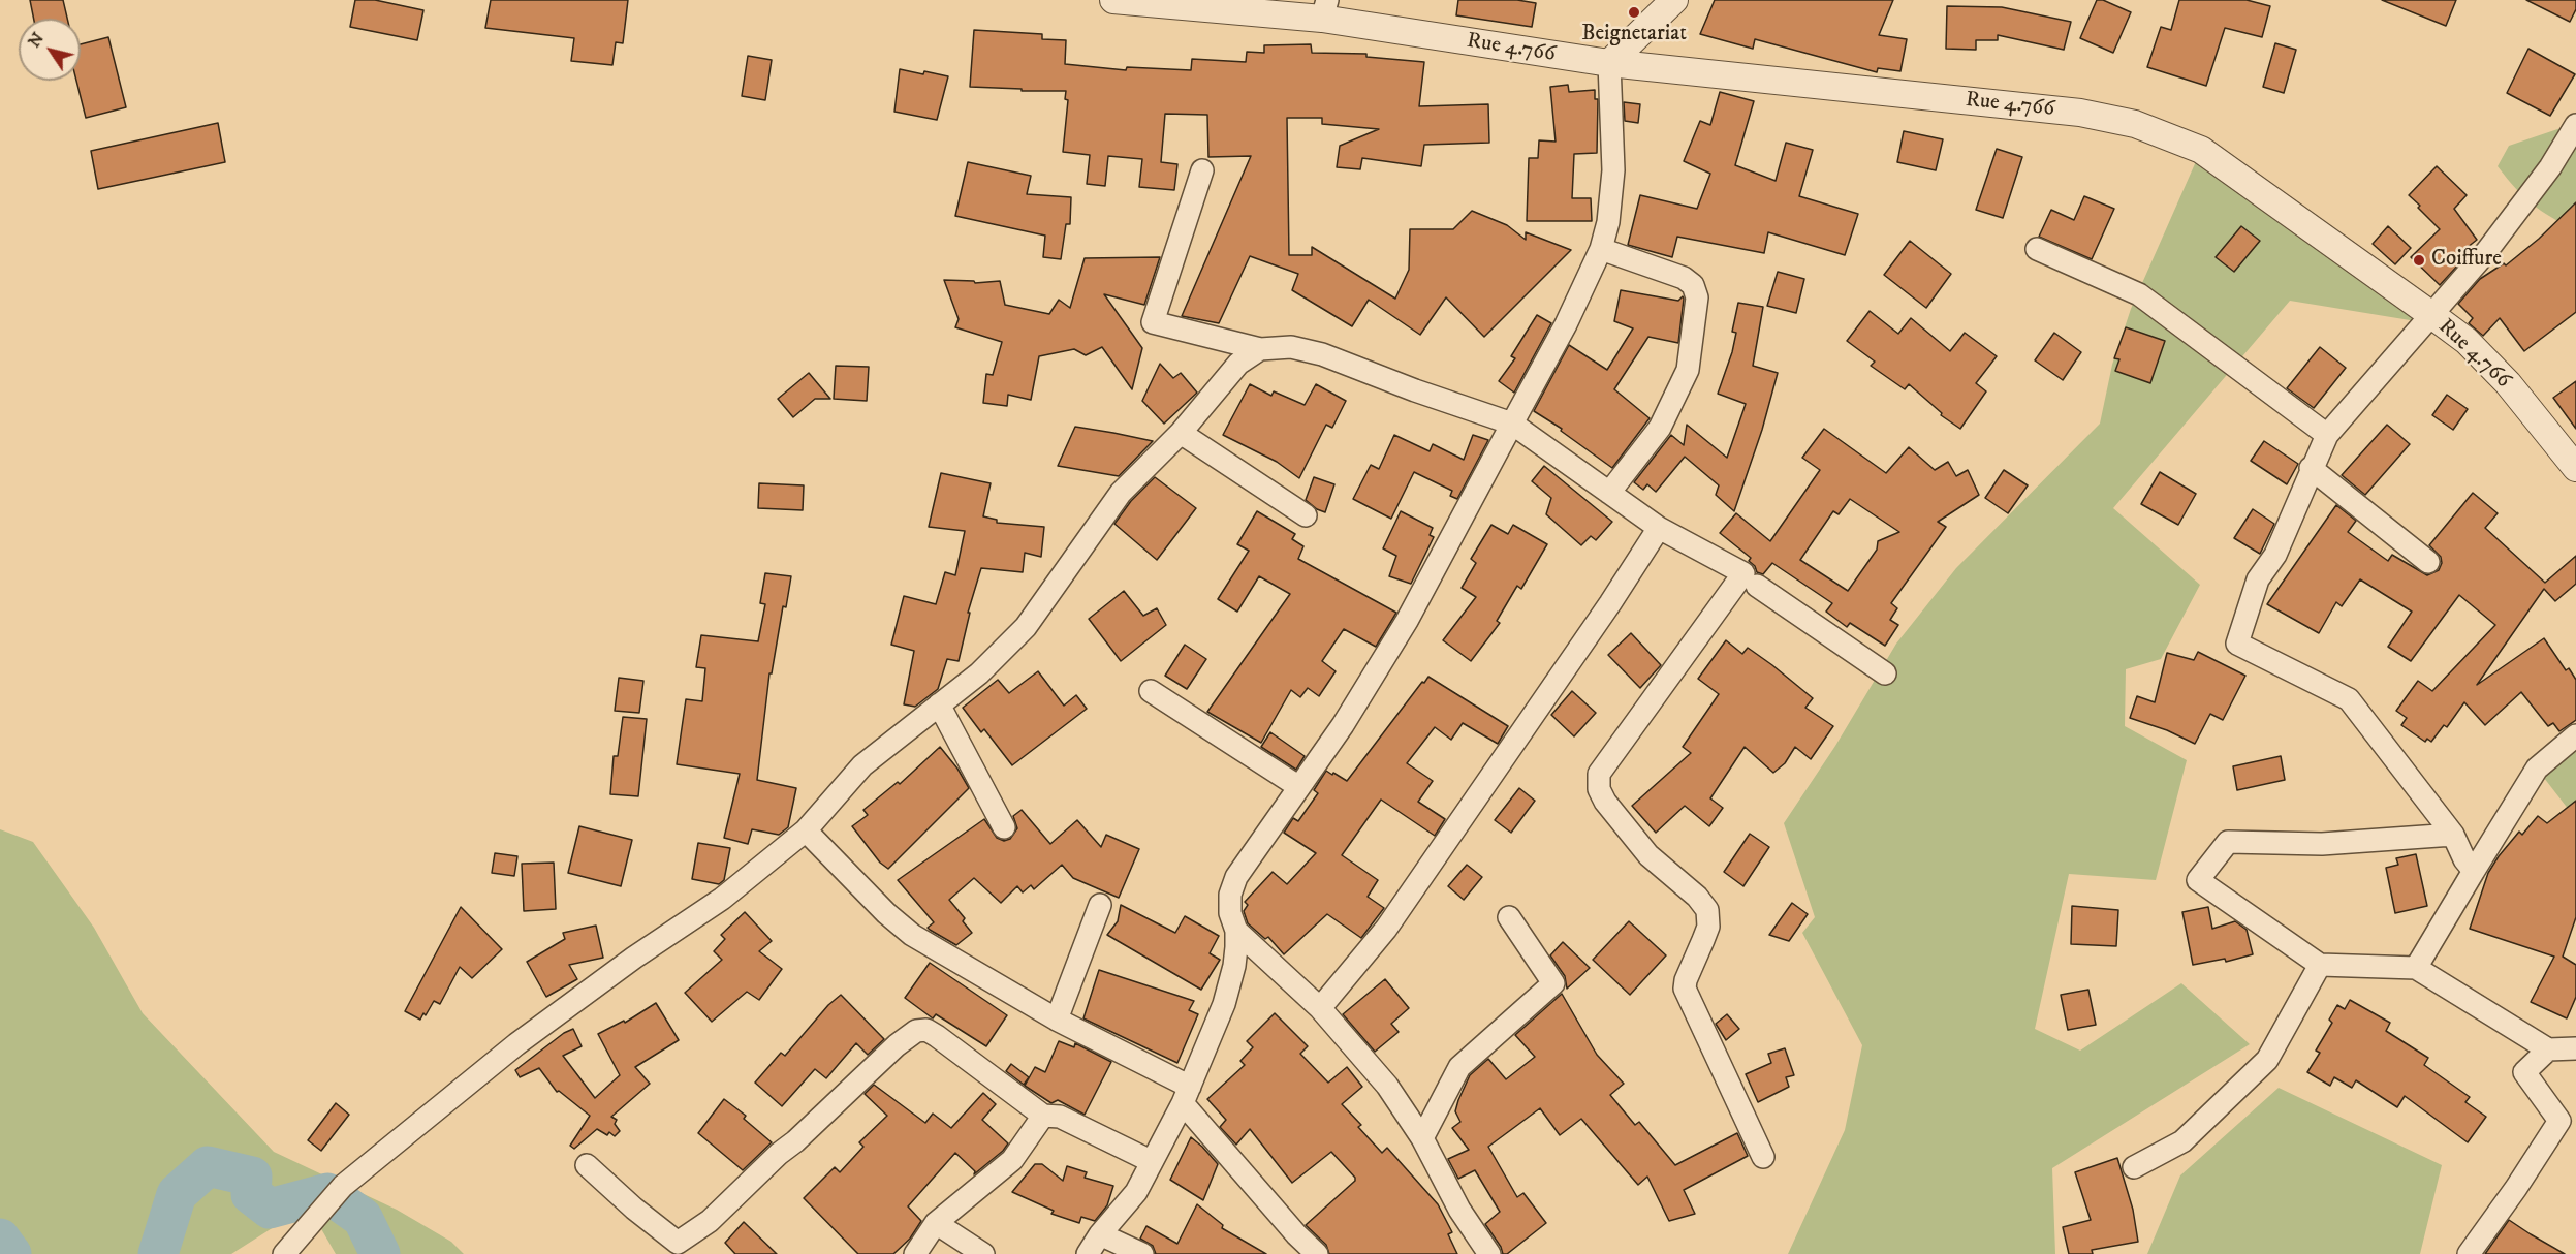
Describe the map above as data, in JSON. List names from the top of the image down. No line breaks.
{"streets":{"street":["Rue 4.766"]},"places":["Beignetariat","Coiffure"],"north":"top left"}
